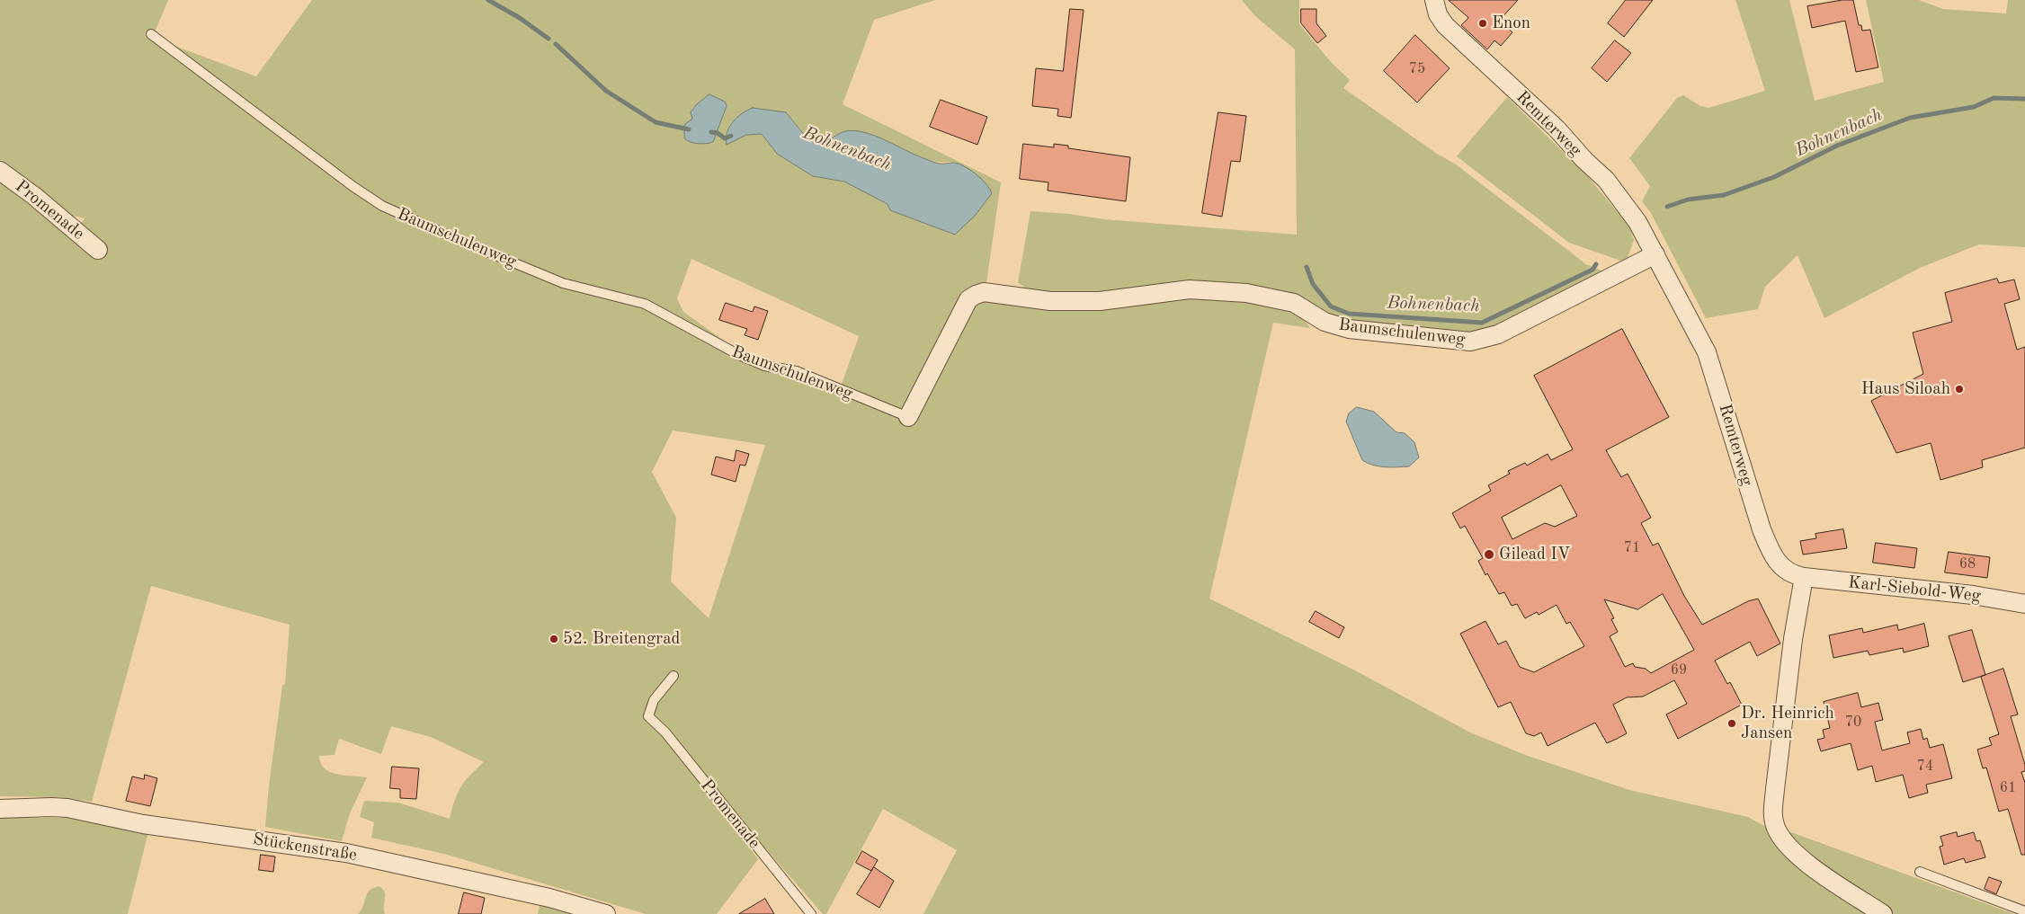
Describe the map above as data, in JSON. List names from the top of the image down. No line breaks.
{"streets":{"street":["Remterweg","Promenade","Baumschulenweg","Karl-Siebold-Weg","Stückenstraße"]},"crossings":[["Remterweg","Baumschulenweg"],["Remterweg","Karl-Siebold-Weg"]],"water":["Bohnenbach"],"places":["Enon","Haus Siloah","Gilead IV","52. Breitengrad","Dr. Heinrich Jansen"],"house_numbers":["75","71","68","69","70","74","61"]}
